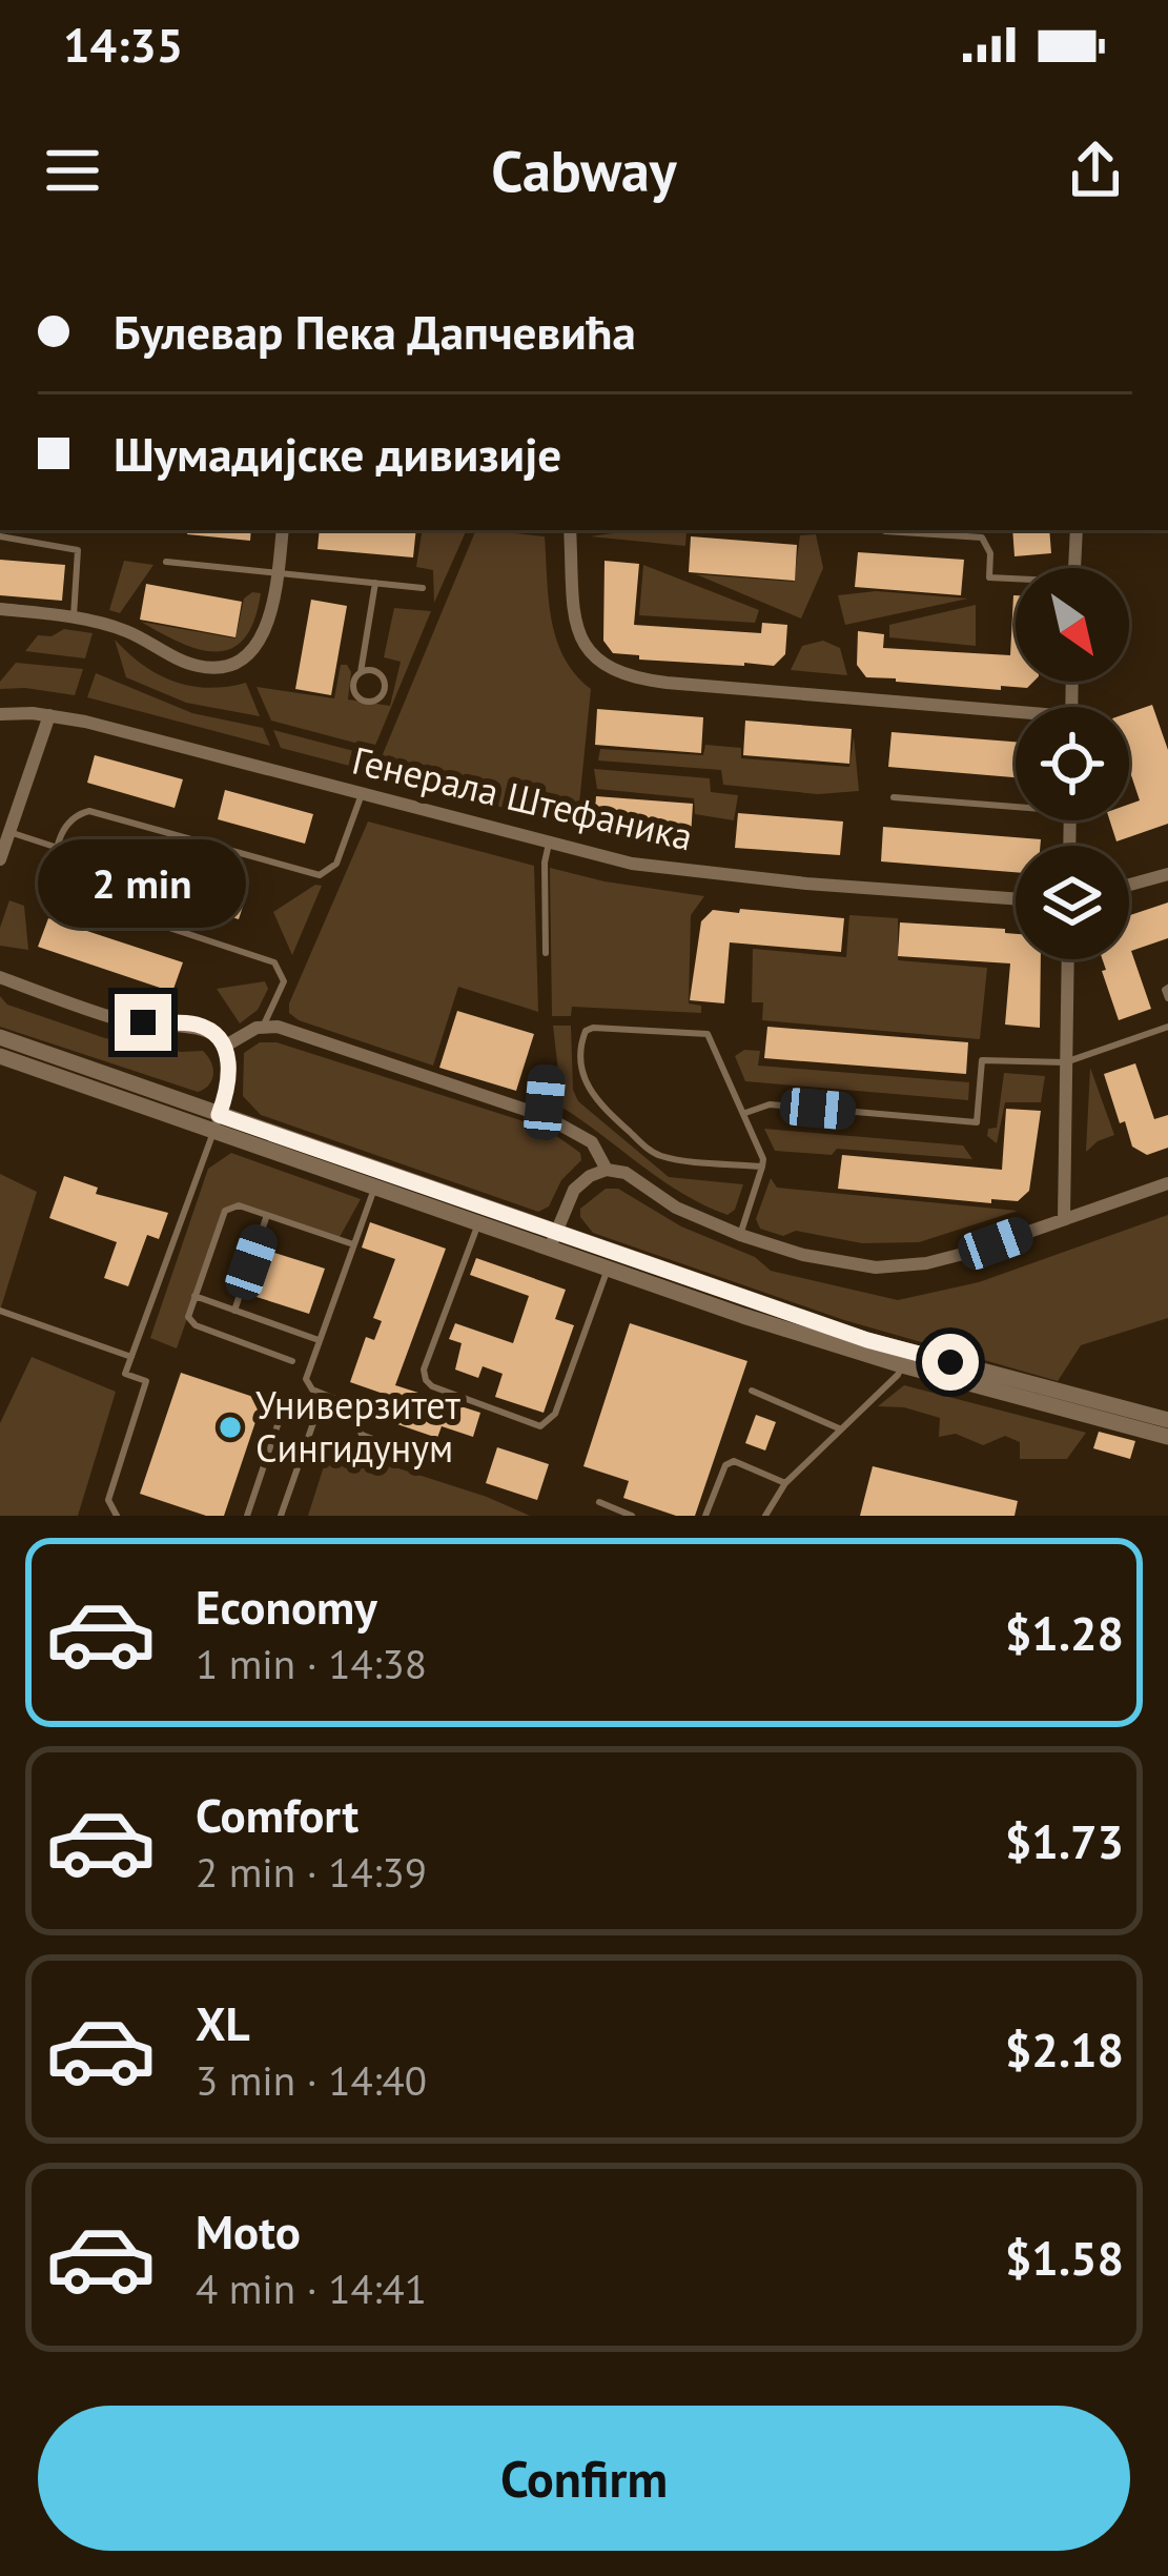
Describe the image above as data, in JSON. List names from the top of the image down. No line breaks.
{"streets":{"street":["Генерала Штефаника"]},"places":["Универзитет Сингидунум"],"north":"bottom right","page":{"status":"14:35","header":"Cabway","banner":["Булевар Пека Дапчевића","Шумадијске дивизије"],"bubble":"2 min","list":[{"name":"Economy","note":"1 min · 14:38","value":"$1.28"},{"name":"Comfort","note":"2 min · 14:39","value":"$1.73"},{"name":"XL","note":"3 min · 14:40","value":"$2.18"},{"name":"Moto","note":"4 min · 14:41","value":"$1.58"}],"buttons":"Confirm"}}
